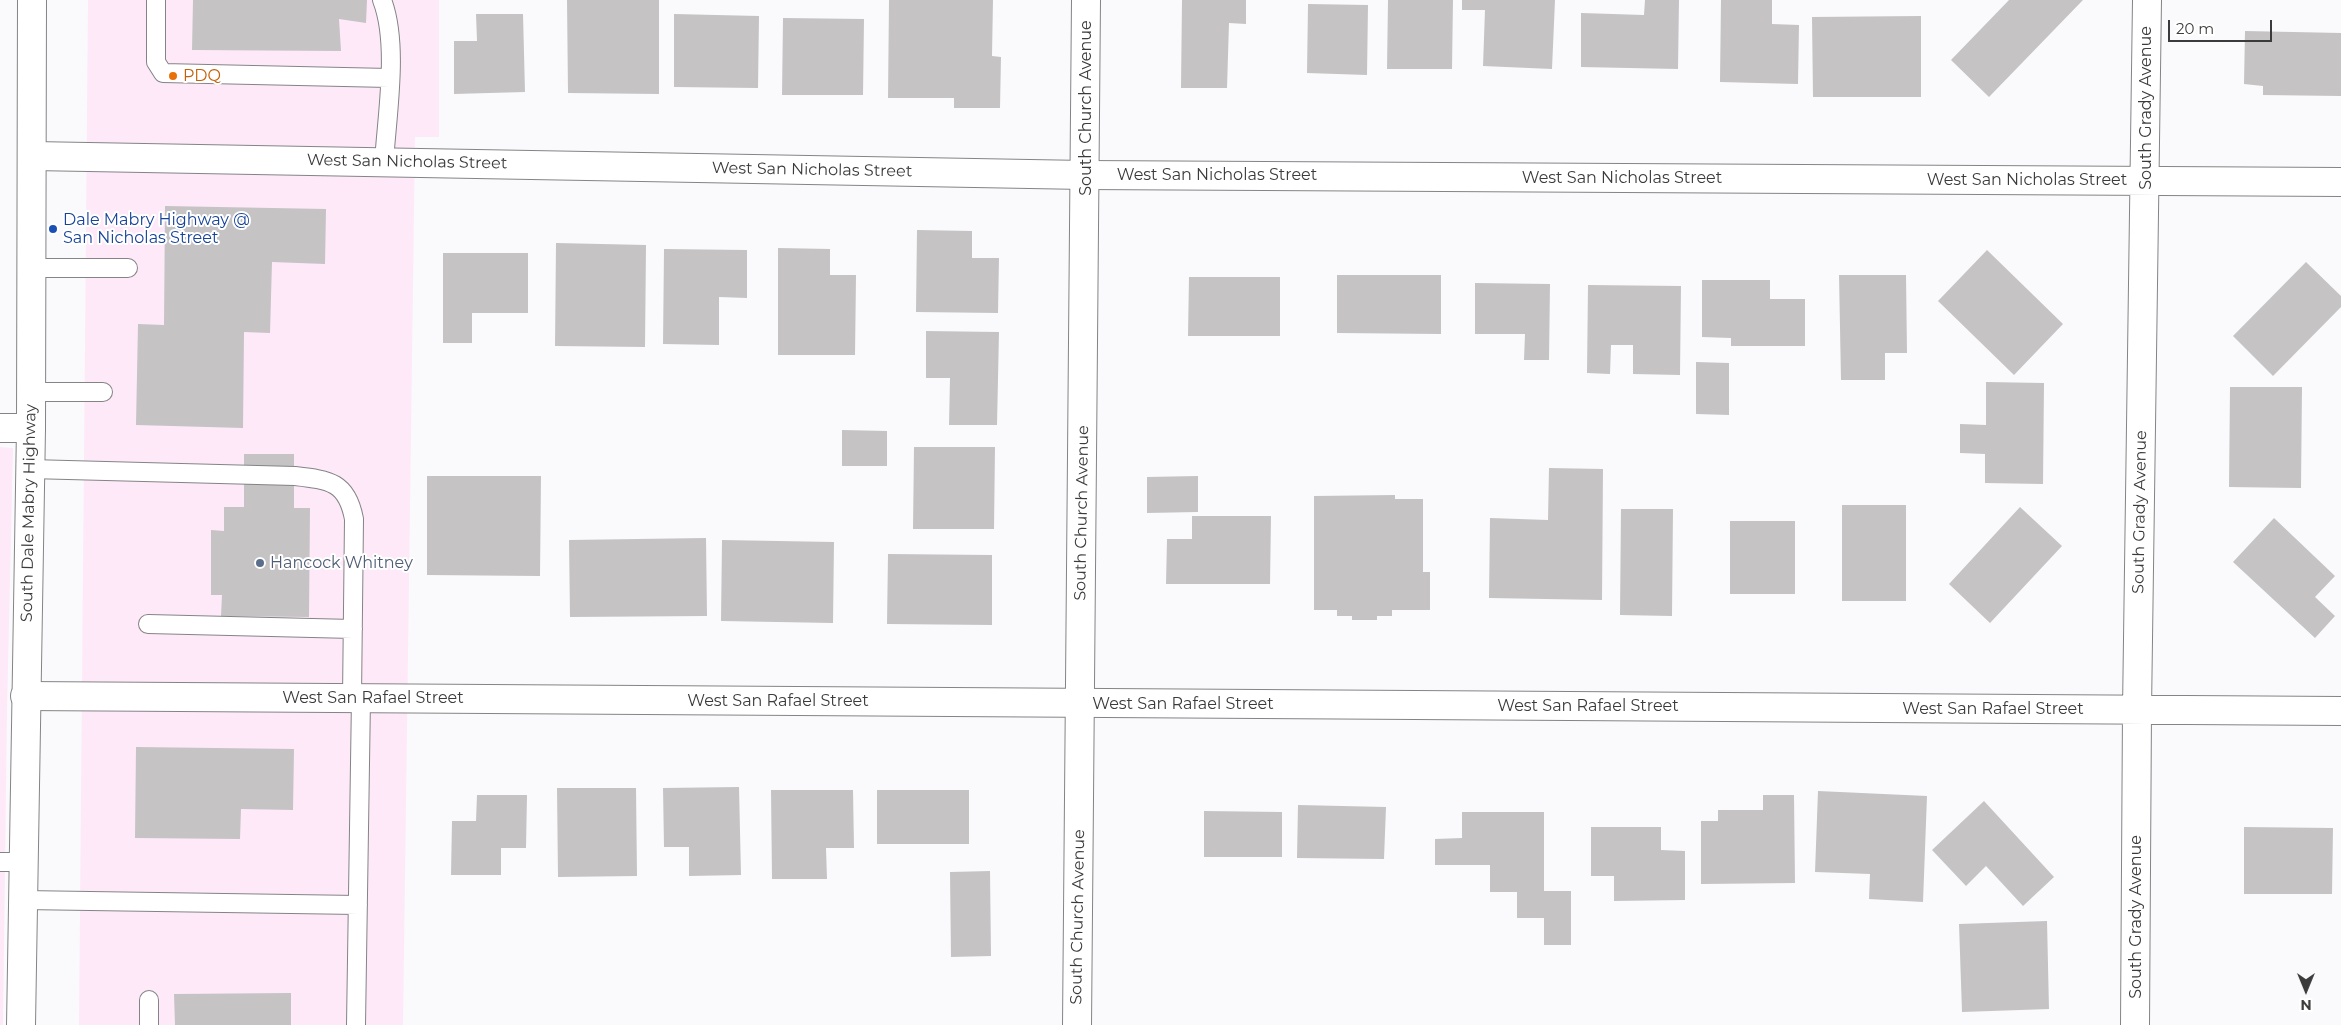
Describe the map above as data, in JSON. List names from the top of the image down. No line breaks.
{"streets":{"street":["South Church Avenue","South Grady Avenue","West San Nicholas Street","South Dale Mabry Highway","West San Rafael Street"]},"crossings":[["South Church Avenue","West San Nicholas Street"],["South Church Avenue","West San Rafael Street"],["South Grady Avenue","West San Nicholas Street"],["South Grady Avenue","West San Rafael Street"],["West San Nicholas Street","South Dale Mabry Highway"],["South Dale Mabry Highway","West San Rafael Street"]],"places":["PDQ","Dale Mabry Highway @ San Nicholas Street","Hancock Whitney"],"scale_bar":"20 m","north":"bottom"}
